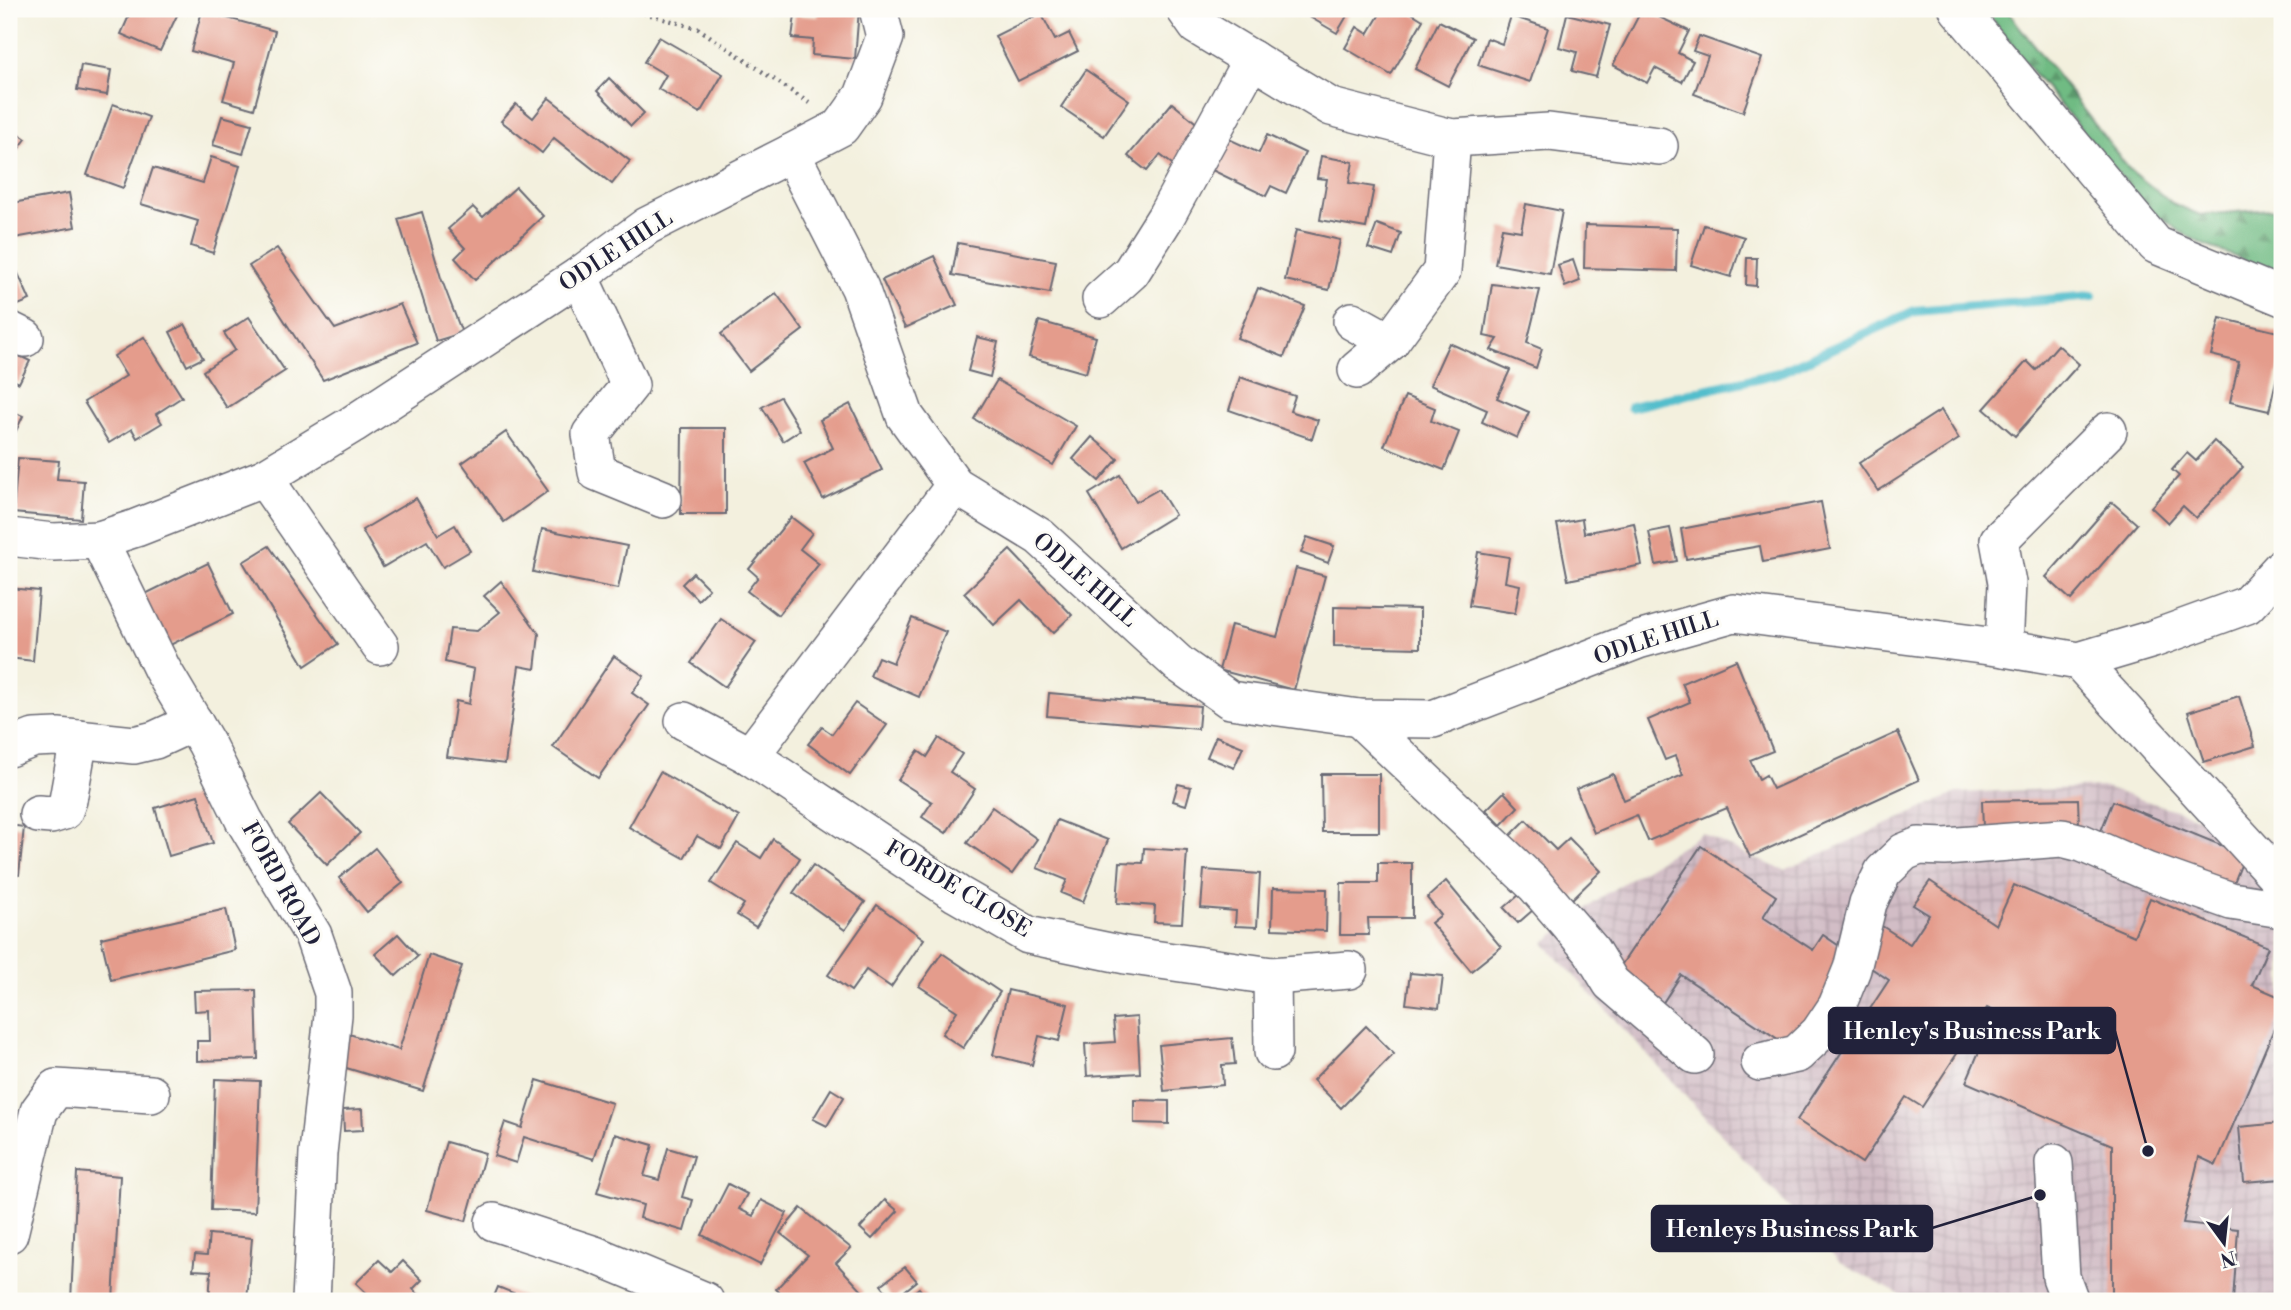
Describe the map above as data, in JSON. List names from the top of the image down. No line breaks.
{"streets":{"street":["ODLE HILL","FORD ROAD","FORDE CLOSE"]},"crossings":[["ODLE HILL","FORD ROAD"]],"places":["Henley's Business Park","Henleys Business Park"],"north":"bottom"}
